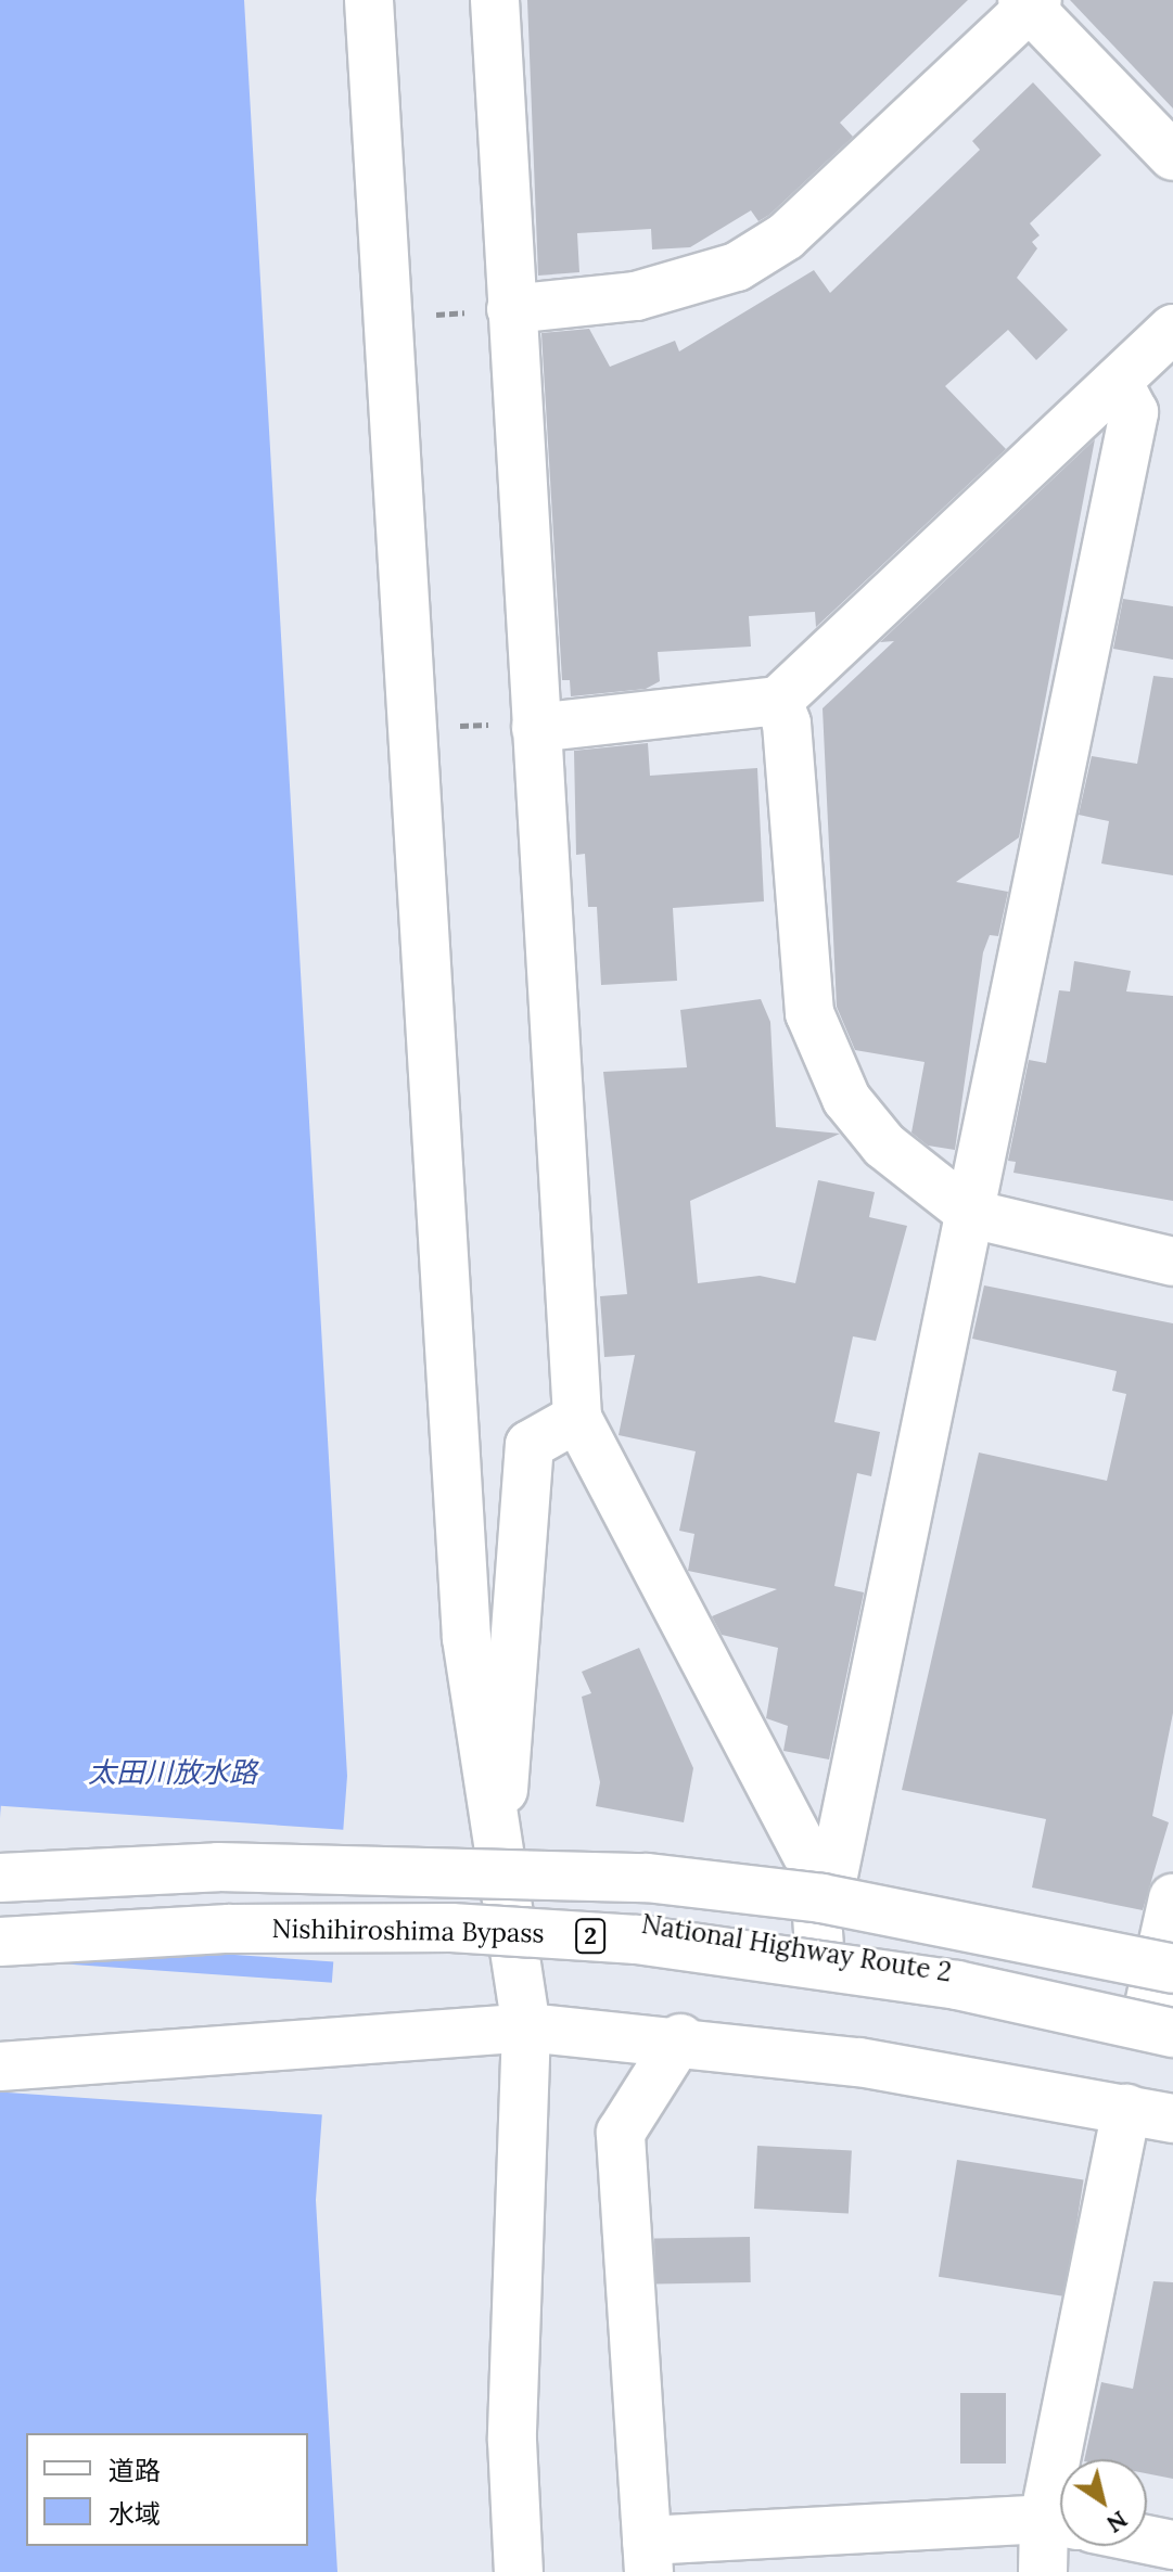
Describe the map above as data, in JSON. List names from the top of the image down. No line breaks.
{"streets":{"main road":["Nishihiroshima Bypass","2","National Highway Route 2"]},"crossings":[["Nishihiroshima Bypass","National Highway Route 2"]],"water":["太田川放水路"],"legend":["道路","水域"],"north":"bottom right"}
